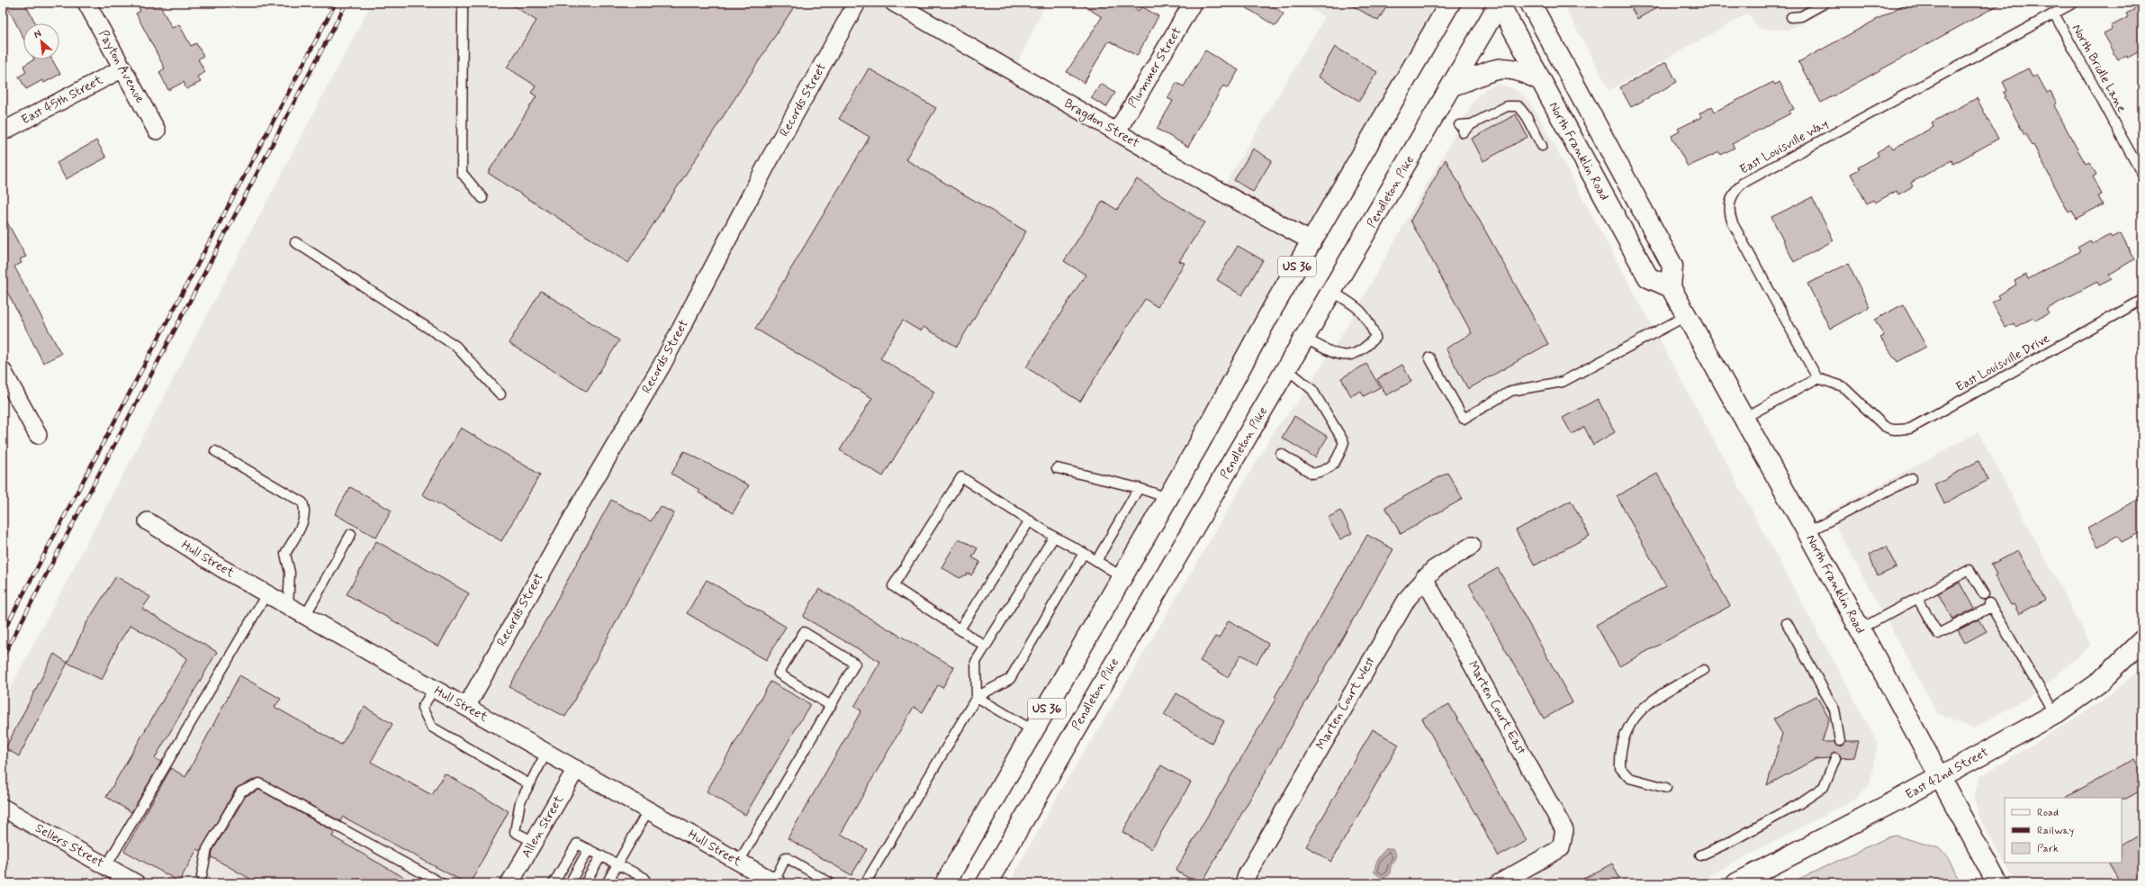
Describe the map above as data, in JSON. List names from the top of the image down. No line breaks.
{"streets":{"main road":["North Franklin Road","Pendleton Pike","US 36","East 42nd Street"],"street":["Payton Avenue","Plummer Street","East 45th Street","Records Street","Bragdon Street","Hull Street","Marten Court West","Marten Court East","Allen Street","Sellers Street"],"lane":["North Bridle Lane","East Louisville Way","East Louisville Drive"]},"crossings":[["Payton Avenue","East 45th Street"],["Plummer Street","Bragdon Street"],["North Bridle Lane","East Louisville Way"],["Records Street","Hull Street"],["Bragdon Street","US 36"],["East Louisville Way","East Louisville Drive"],["North Franklin Road","Pendleton Pike"],["North Franklin Road","East 42nd Street"],["Hull Street","Allen Street"],["Marten Court West","Marten Court East"]],"legend":["Road","Railway","Park"],"north":"top left"}
